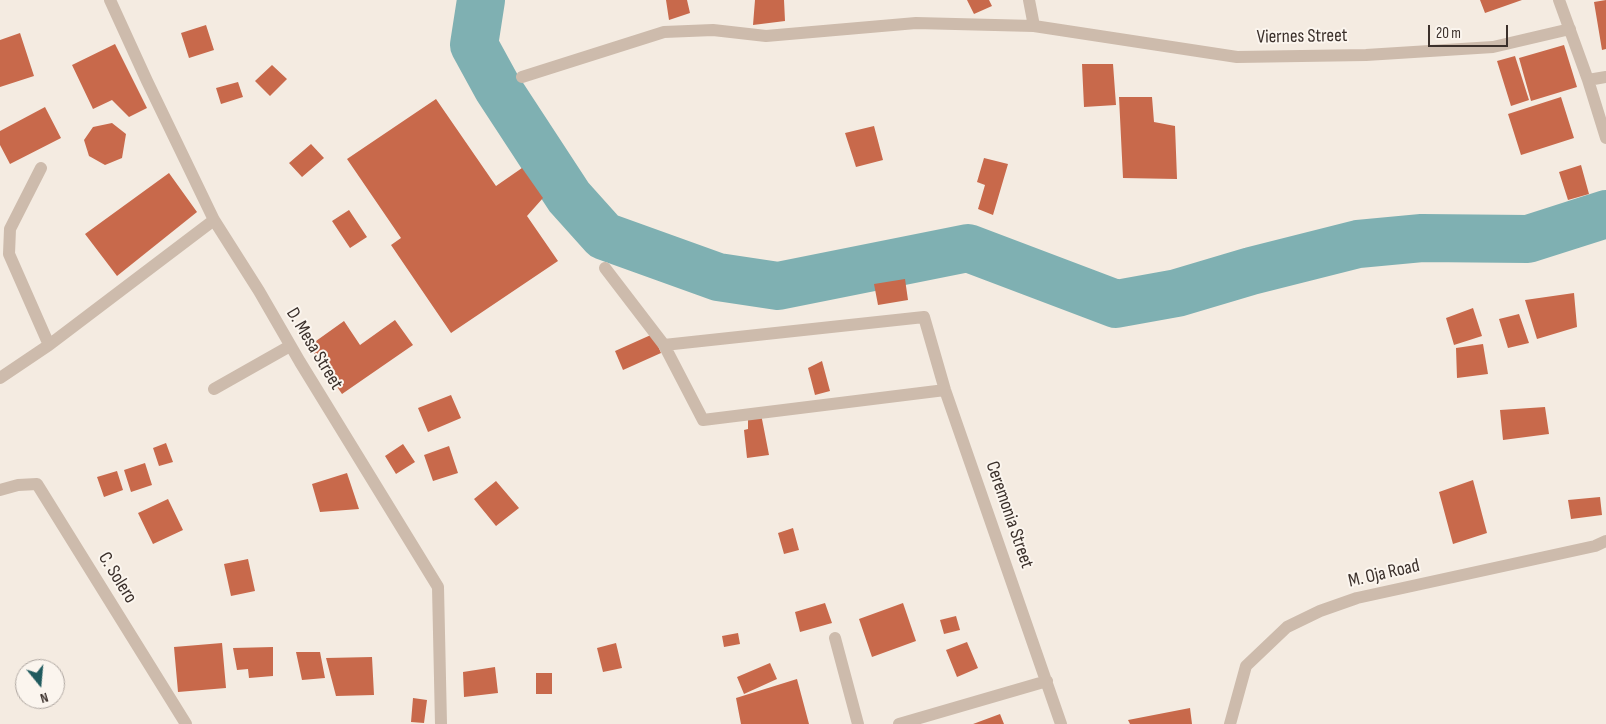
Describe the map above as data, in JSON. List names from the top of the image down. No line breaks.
{"streets":{"street":["Viernes Street","D. Mesa Street","Ceremonia Street","M. Oja Road","C. Solero"]},"scale_bar":"20 m","north":"bottom"}
